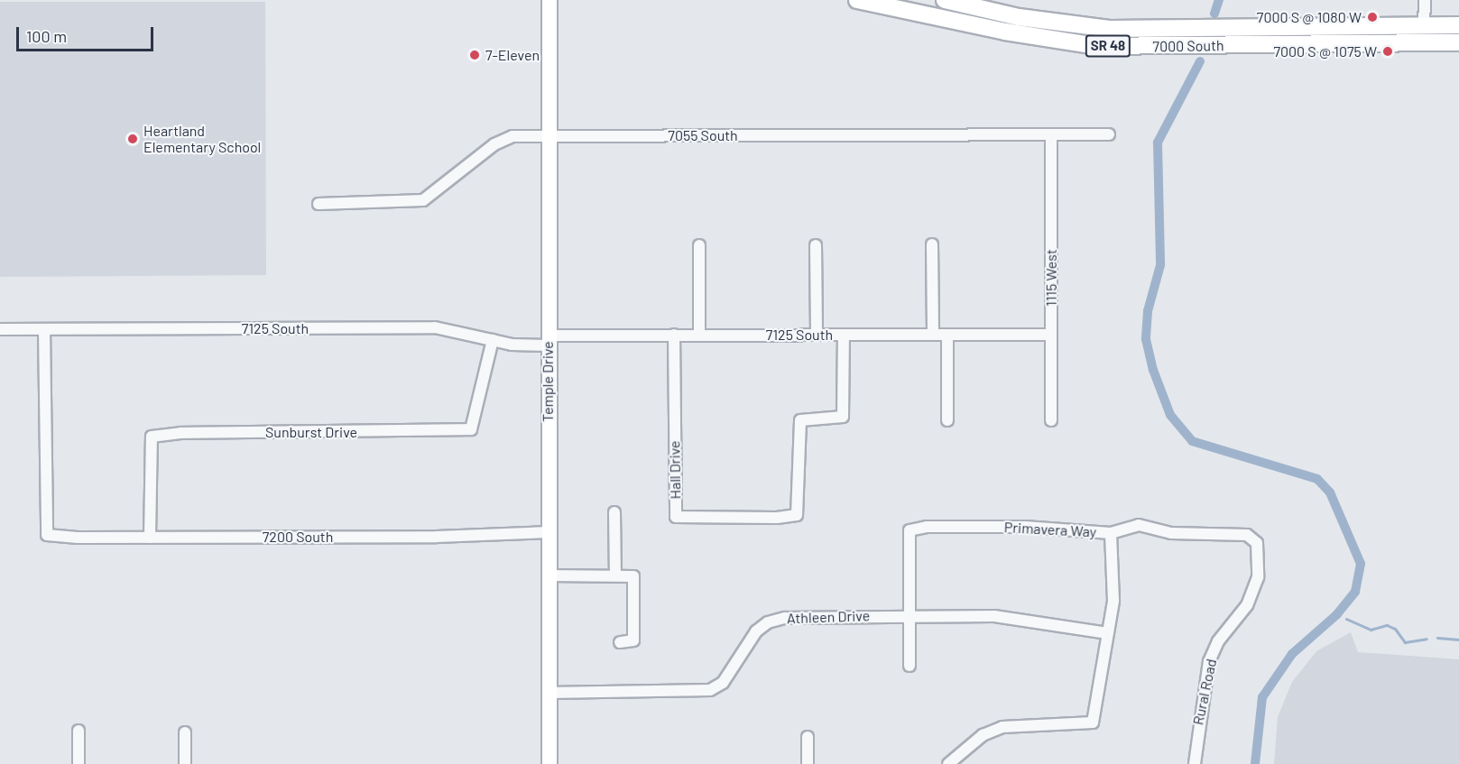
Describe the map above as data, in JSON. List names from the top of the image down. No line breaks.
{"streets":{"main road":["SR 48","7000 South"],"street":["7055 South","1115 West","7125 South","Temple Drive","Sunburst Drive","Hall Drive","Primavera Way","7200 South","Athleen Drive","Rural Road"]},"crossings":[["7055 South","1115 West"],["7055 South","Temple Drive"],["1115 West","7125 South"],["7125 South","Temple Drive"],["7125 South","Sunburst Drive"],["7125 South","Hall Drive"],["7125 South","7200 South"],["Temple Drive","7200 South"],["Temple Drive","Athleen Drive"],["Sunburst Drive","7200 South"],["Primavera Way","Athleen Drive"],["Primavera Way","Rural Road"]],"places":["7000 S @ 1080 W","7000 S @ 1075 W","7-Eleven","Heartland Elementary School"],"scale_bar":"100 m"}
